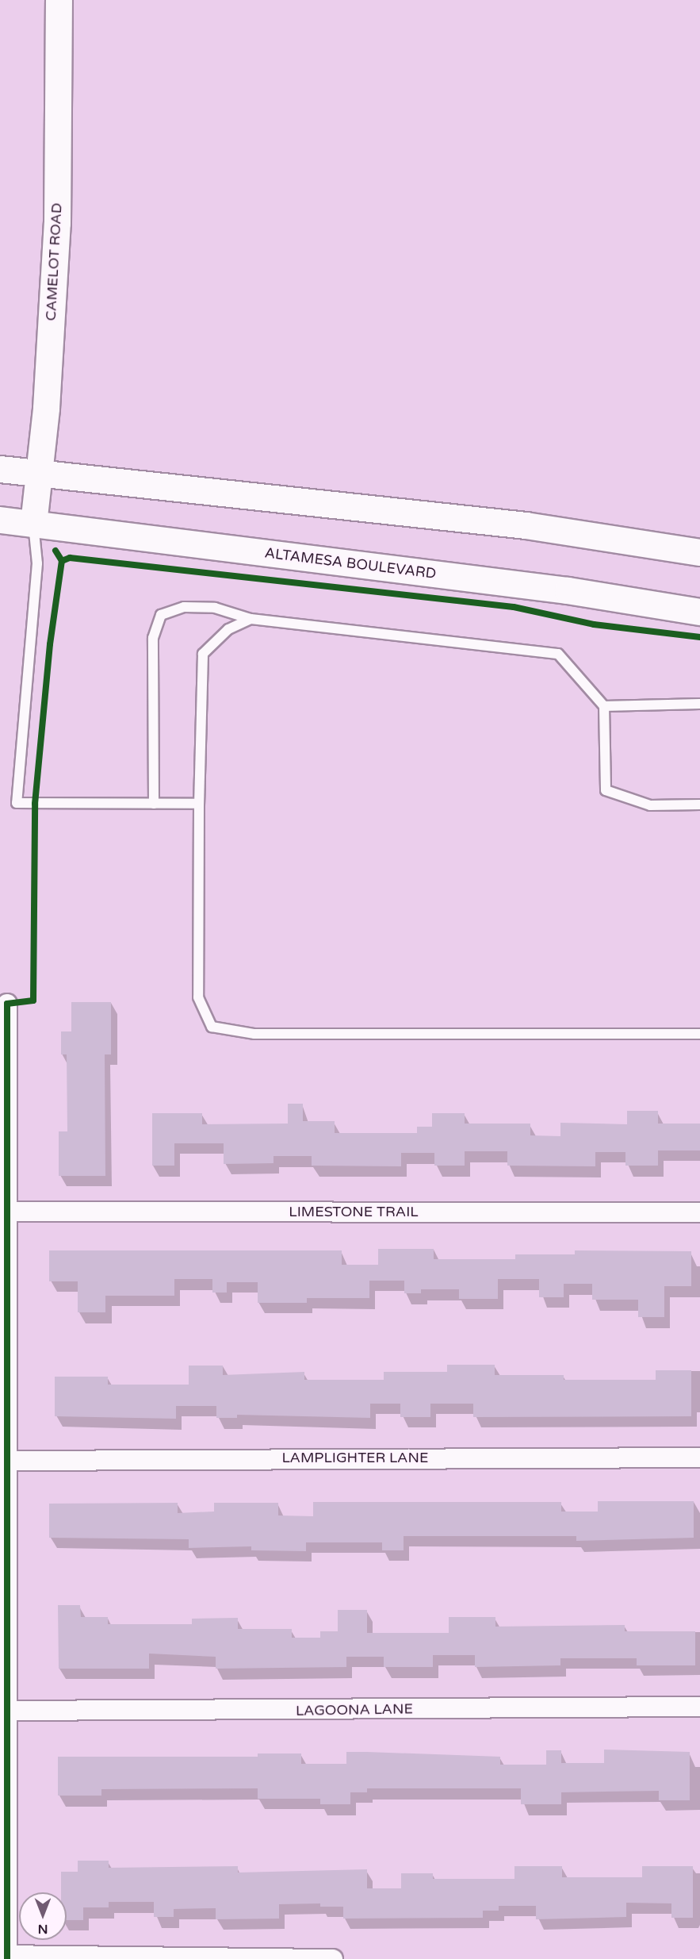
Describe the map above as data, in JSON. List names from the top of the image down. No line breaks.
{"streets":{"main road":["CAMELOT ROAD","ALTAMESA BOULEVARD"],"street":["LIMESTONE TRAIL","LAMPLIGHTER LANE","LAGOONA LANE"]},"crossings":[["CAMELOT ROAD","ALTAMESA BOULEVARD"]],"north":"bottom"}
